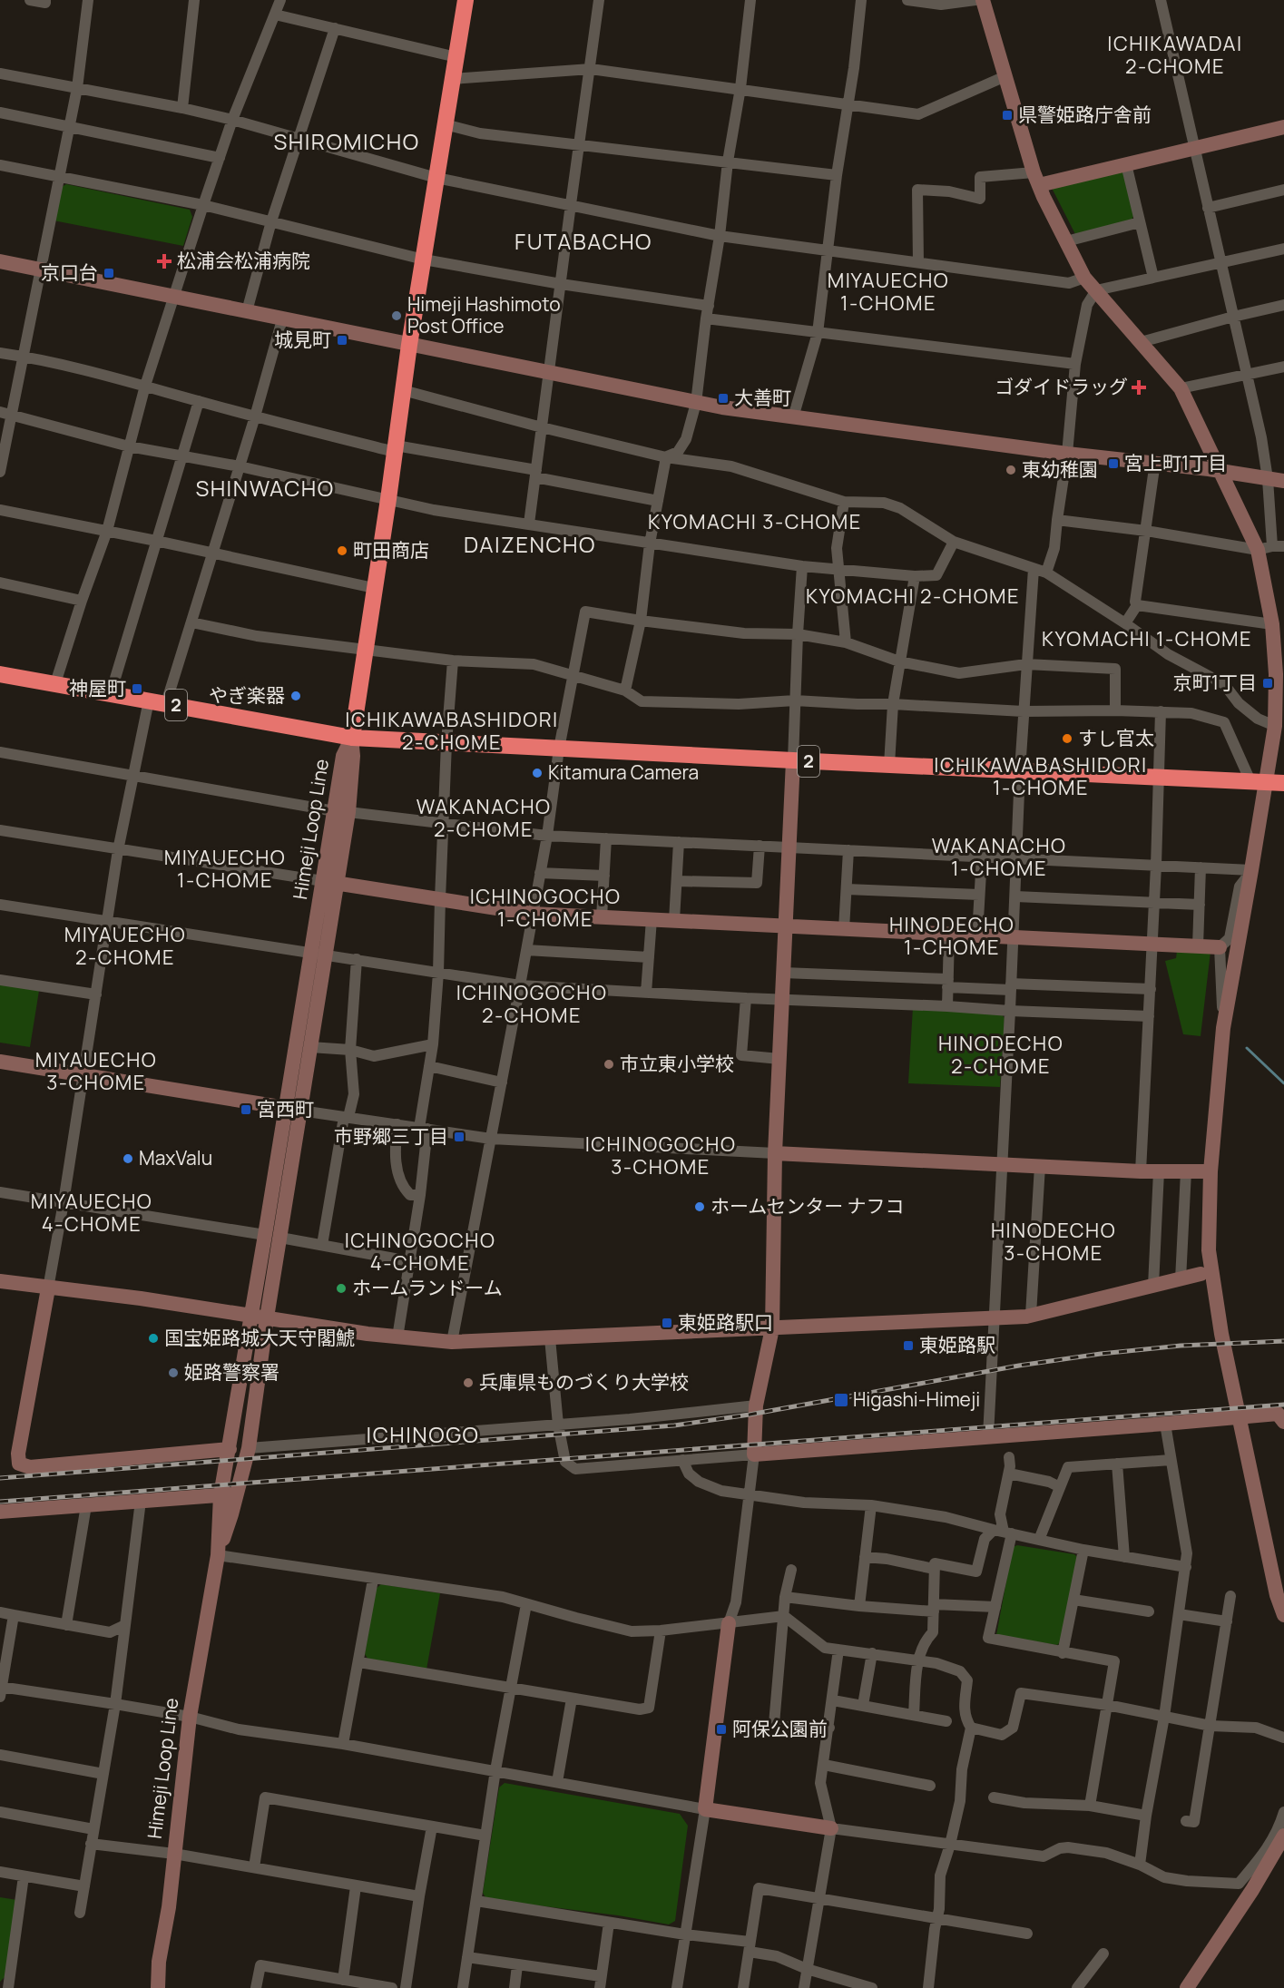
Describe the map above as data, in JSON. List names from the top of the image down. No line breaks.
{"streets":{"highway":["2"],"street":["Himeji Loop Line"]},"crossings":[["2","Himeji Loop Line"]],"districts":["ICHIKAWADAI 2-CHOME","SHIROMICHO","FUTABACHO","MIYAUECHO 1-CHOME","SHINWACHO","KYOMACHI 3-CHOME","DAIZENCHO","KYOMACHI 2-CHOME","KYOMACHI 1-CHOME","ICHIKAWABASHIDORI 2-CHOME","ICHIKAWABASHIDORI 1-CHOME","WAKANACHO 2-CHOME","WAKANACHO 1-CHOME","MIYAUECHO 1-CHOME","ICHINOGOCHO 1-CHOME","HINODECHO 1-CHOME","MIYAUECHO 2-CHOME","ICHINOGOCHO 2-CHOME","HINODECHO 2-CHOME","MIYAUECHO 3-CHOME","ICHINOGOCHO 3-CHOME","MIYAUECHO 4-CHOME","HINODECHO 3-CHOME","ICHINOGOCHO 4-CHOME","ICHINOGO"],"places":{"transit":["県警姫路庁舎前","京口台","城見町","大善町","宮上町1丁目","京町1丁目","神屋町","宮西町","市野郷三丁目","東姫路駅口","東姫路駅","Higashi-Himeji","阿保公園前"],"health":["松浦会松浦病院","ゴダイドラッグ"],"other":["Himeji Hashimoto Post Office","東幼稚園","町田商店","やぎ楽器","すし官太","Kitamura Camera","市立東小学校","MaxValu","ホームセンター ナフコ","ホームランドーム","国宝姫路城大天守閣鯱","姫路警察署","兵庫県ものづくり大学校"]}}
